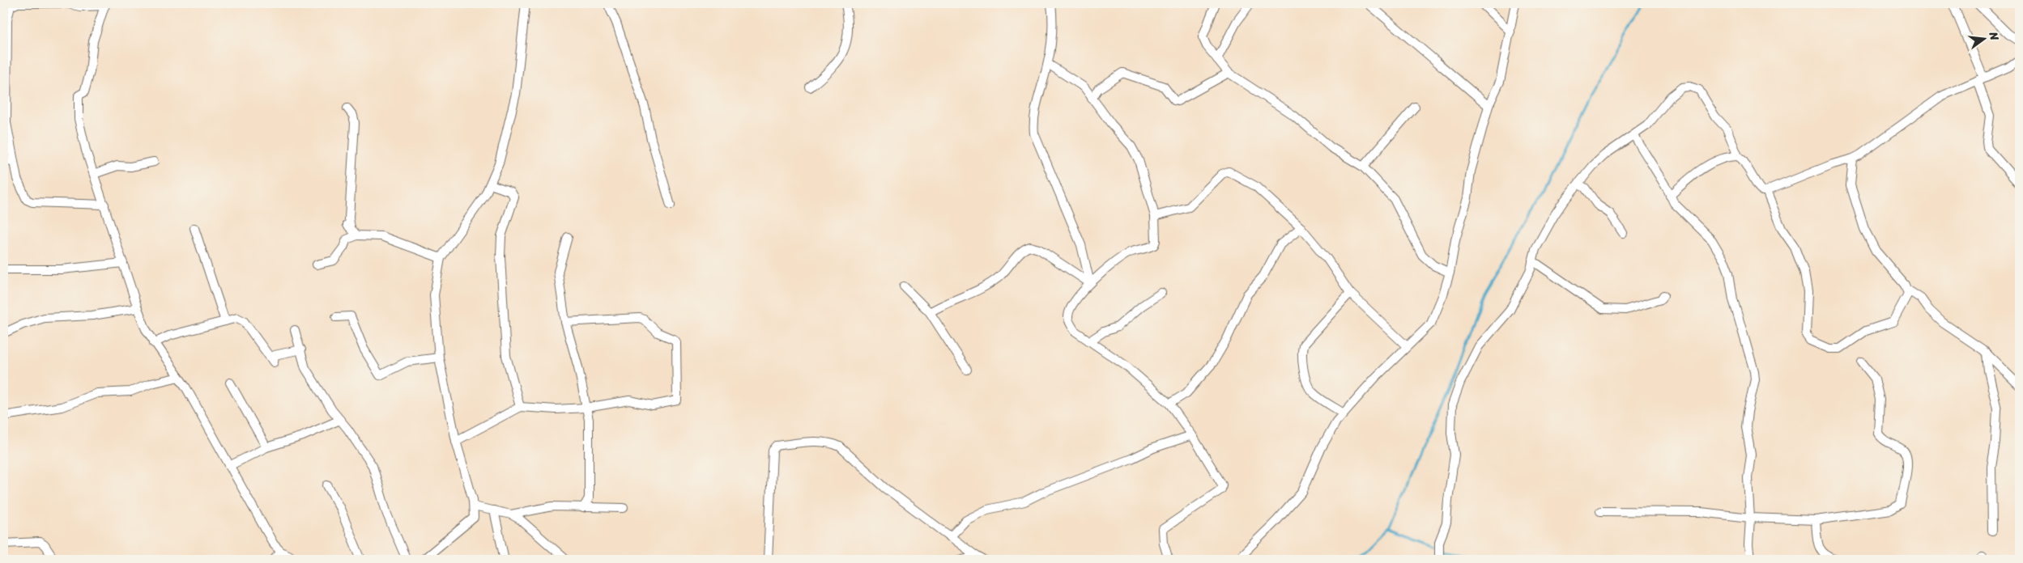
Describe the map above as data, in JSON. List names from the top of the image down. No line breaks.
{"north":"right"}
